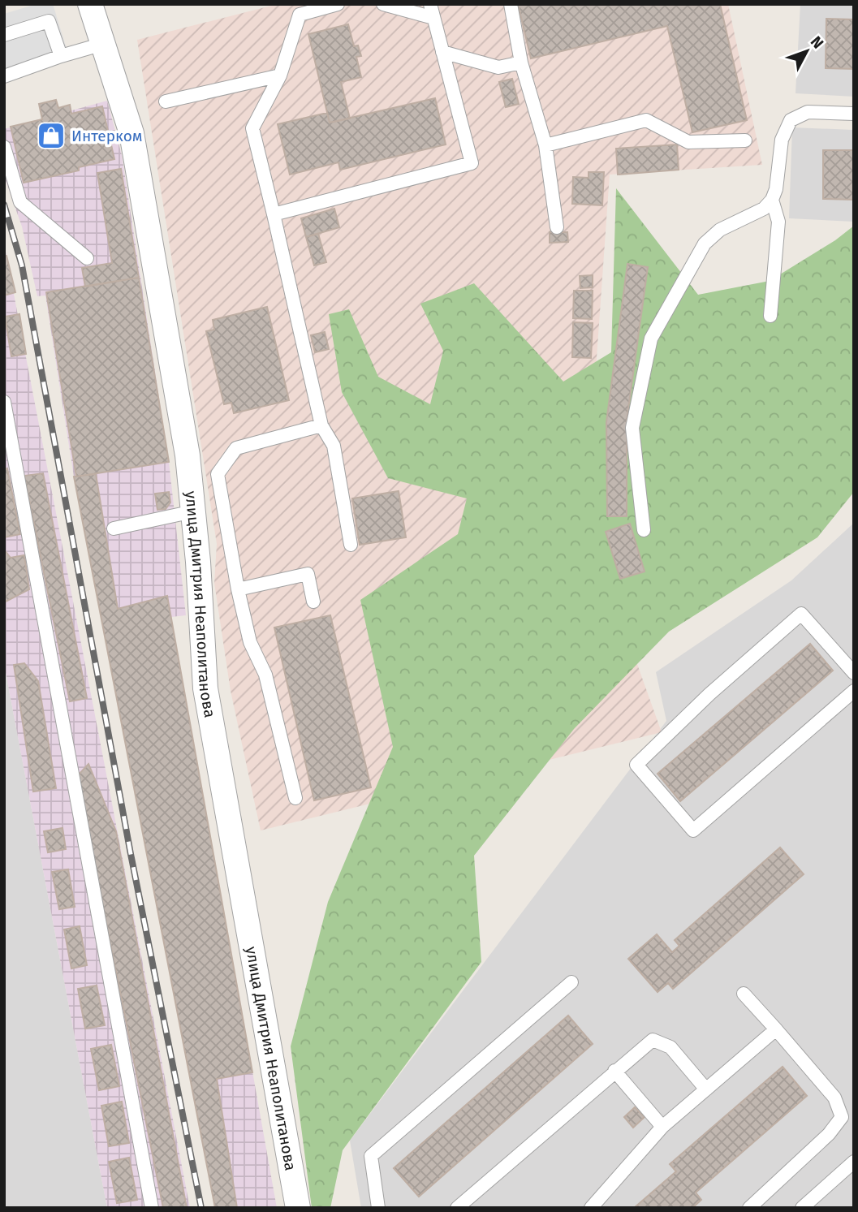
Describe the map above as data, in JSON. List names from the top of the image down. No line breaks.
{"streets":{"street":["улица Дмитрия Неаполитанова"]},"places":{"shop":["Интерком"]},"north":"top right"}
